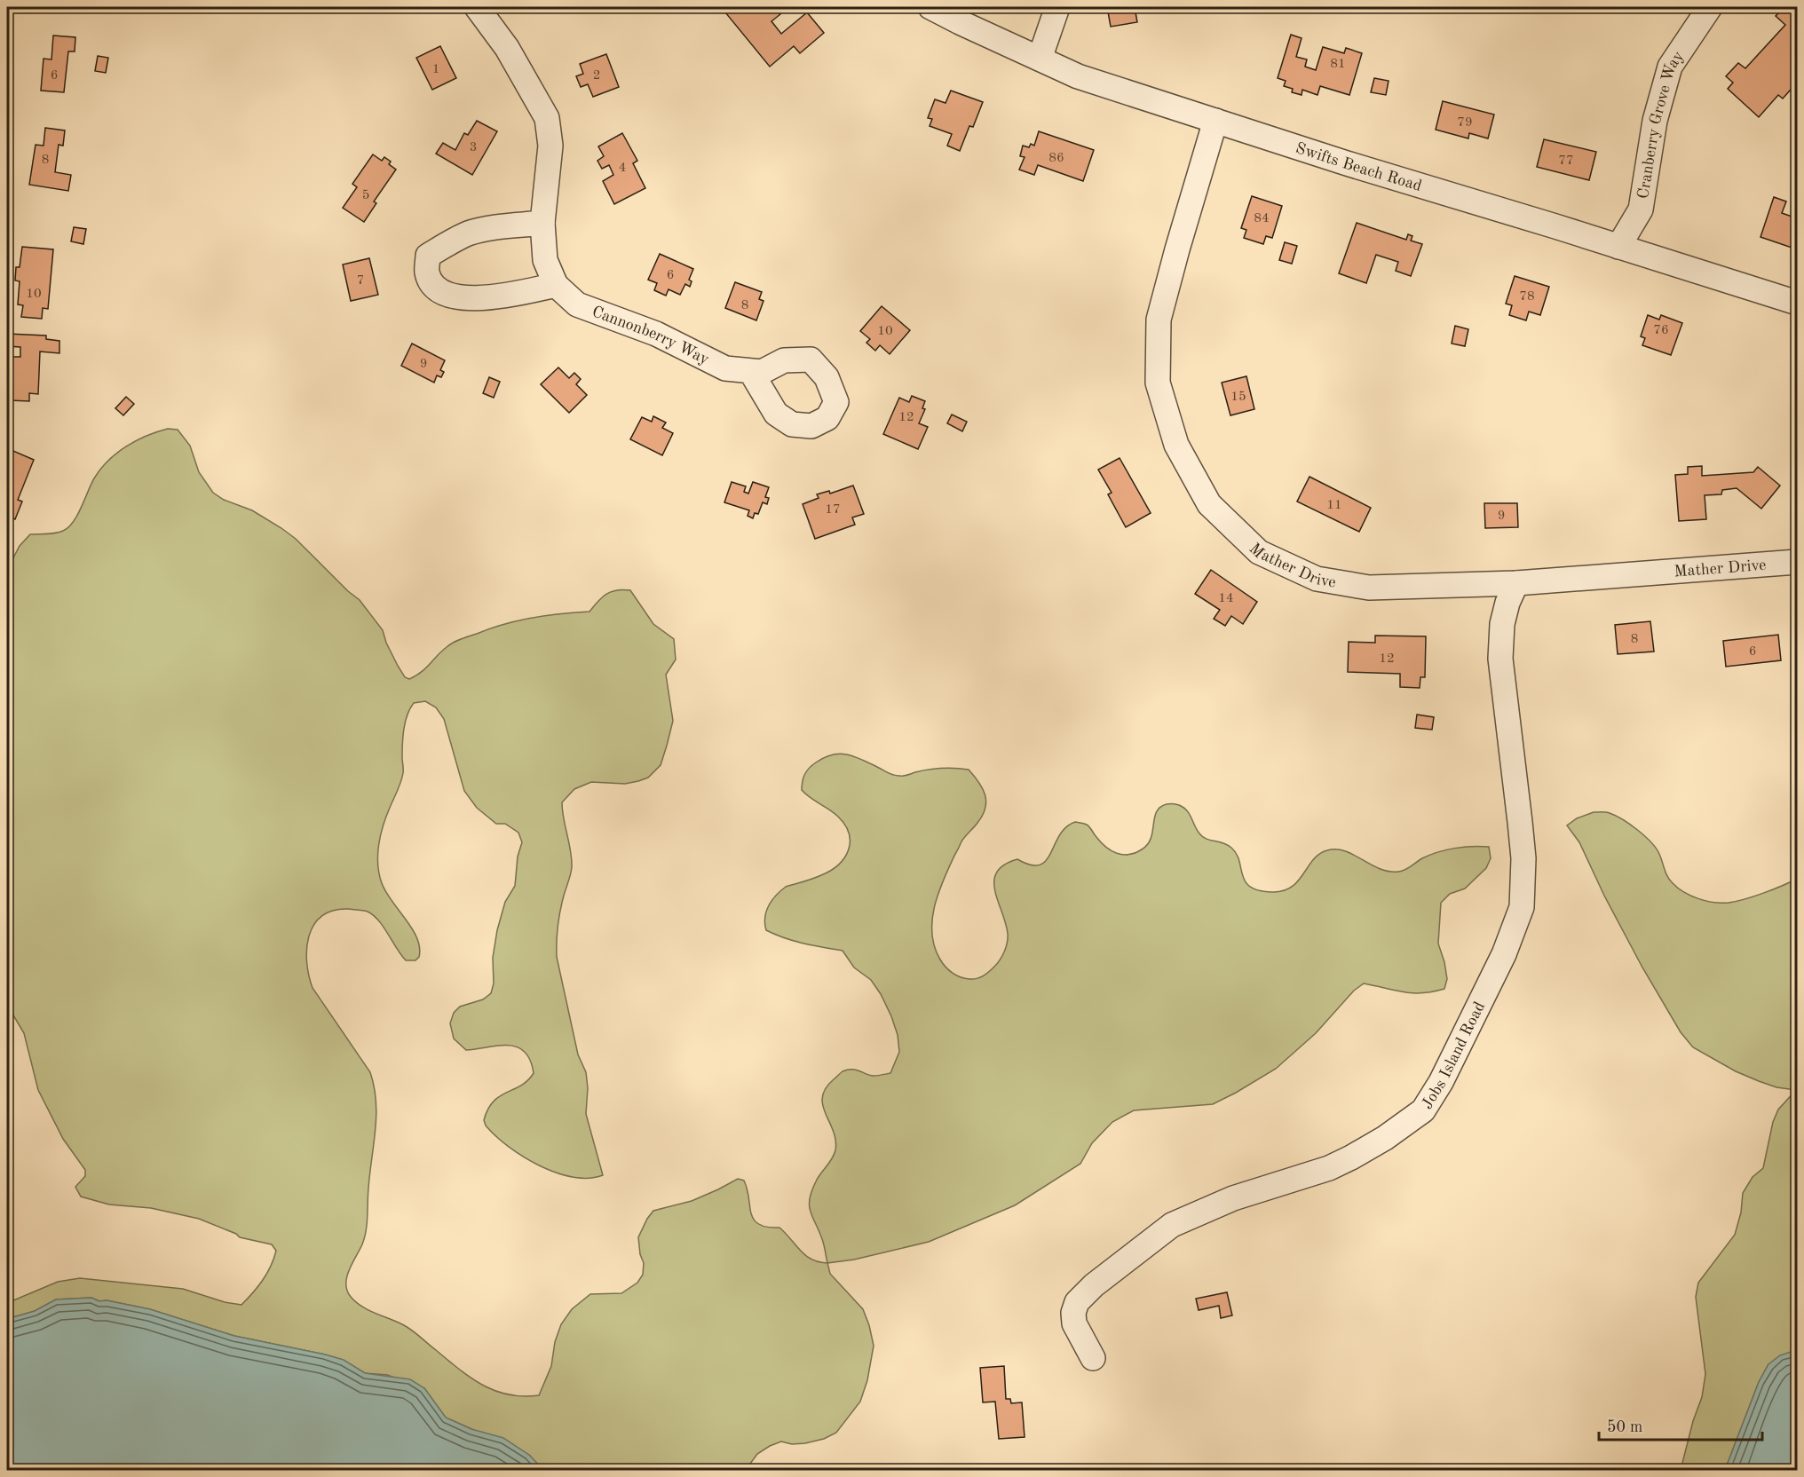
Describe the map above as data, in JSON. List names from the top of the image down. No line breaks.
{"streets":{"street":["Cranberry Grove Way","Swifts Beach Road","Cannonberry Way","Mather Drive","Jobs Island Road"]},"crossings":[["Cranberry Grove Way","Swifts Beach Road"],["Swifts Beach Road","Mather Drive"],["Mather Drive","Jobs Island Road"]],"house_numbers":["81","1","6","2","79","3","86","8","77","4","5","84","6","7","10","78","8","76","10","9","15","12","11","17","9","14","8","6","12"],"scale_bar":"50 m"}
